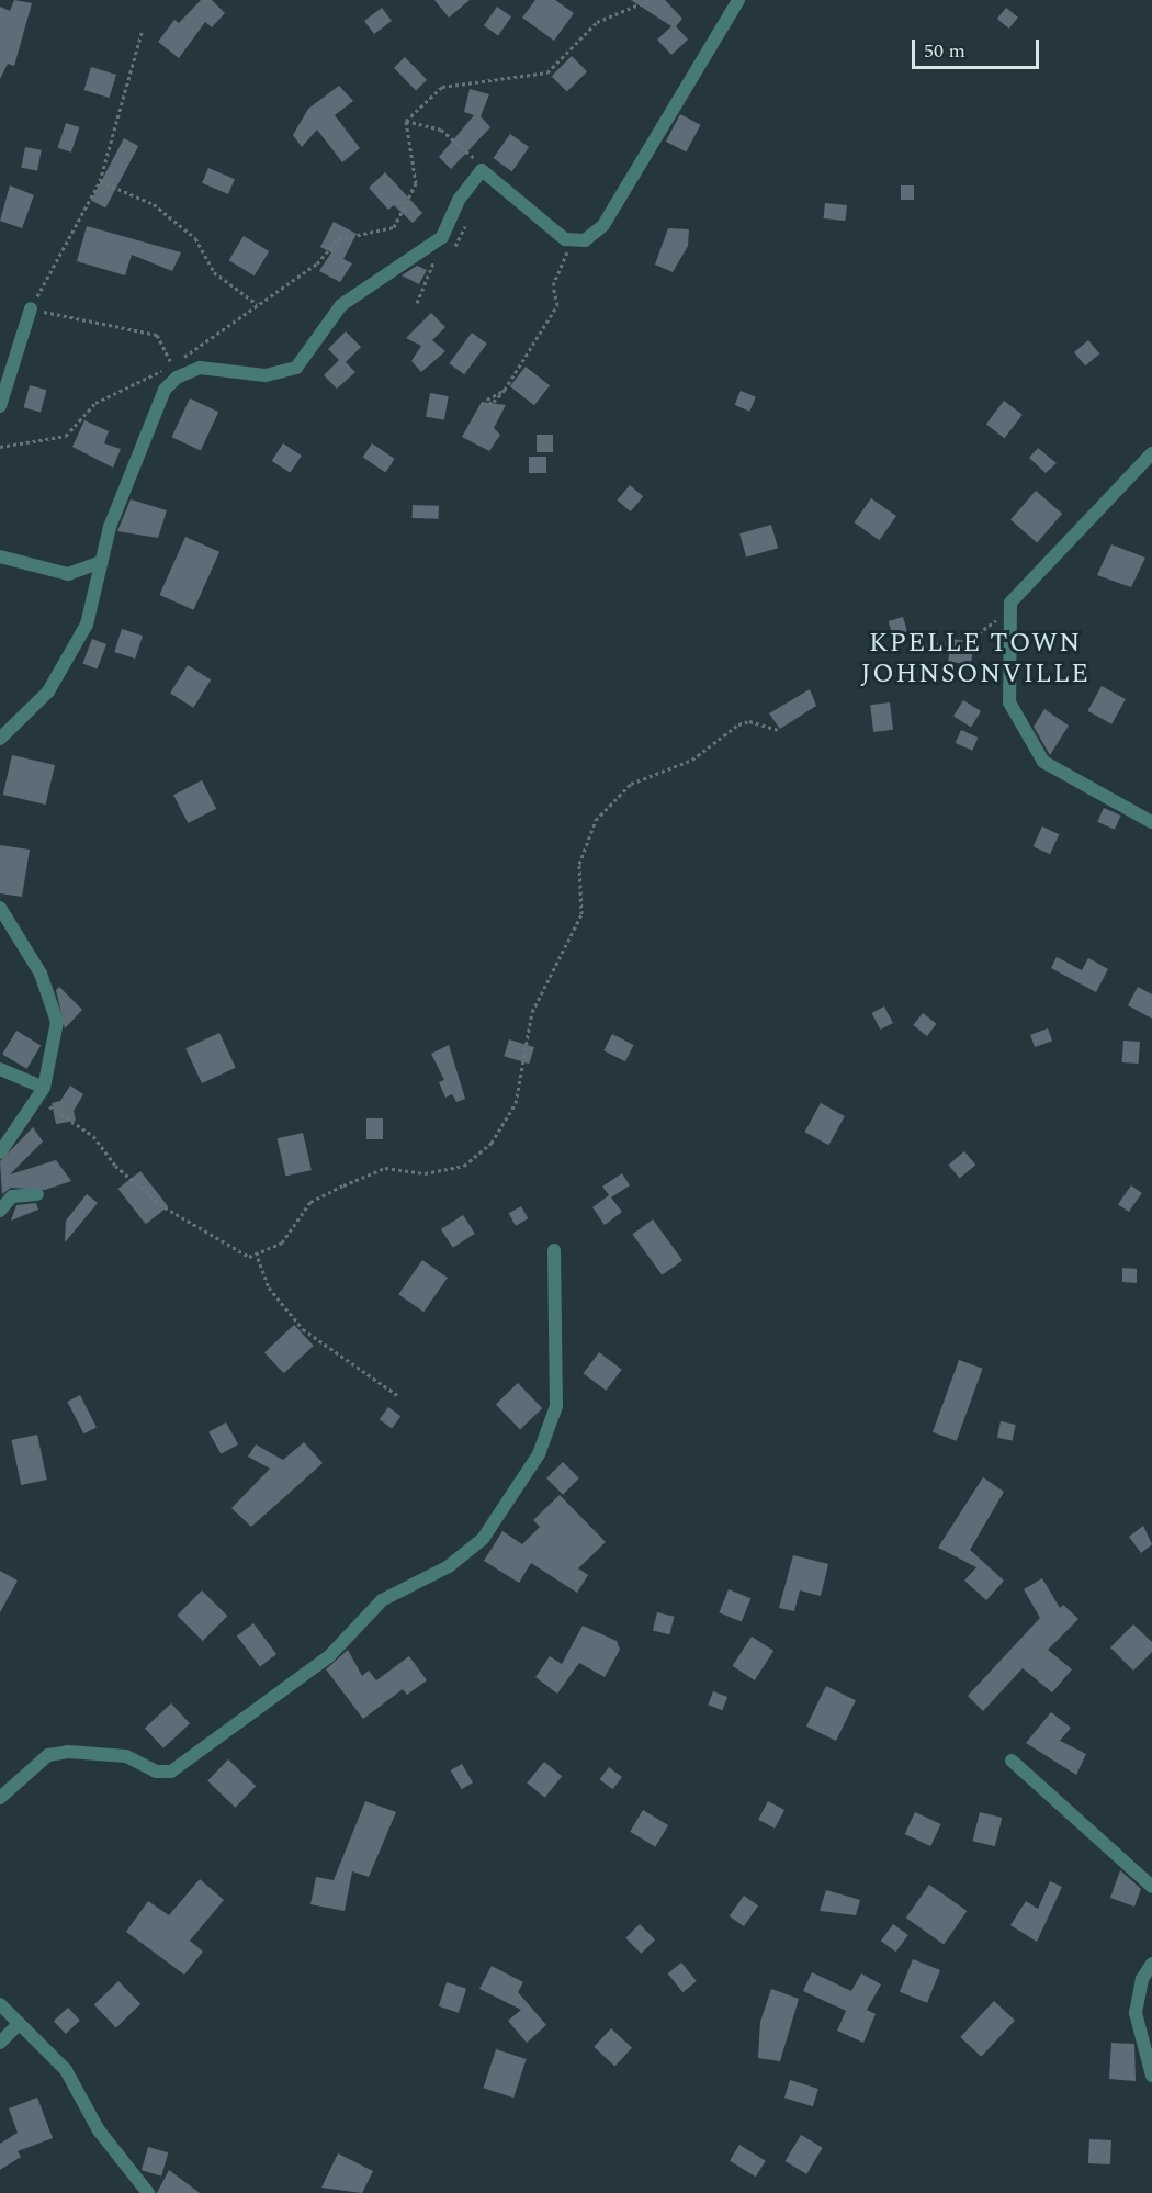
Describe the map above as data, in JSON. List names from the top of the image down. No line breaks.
{"districts":["KPELLE TOWN JOHNSONVILLE"],"scale_bar":"50 m"}
